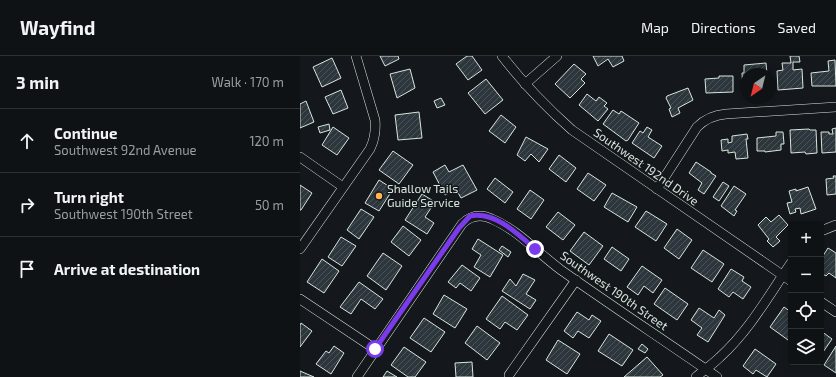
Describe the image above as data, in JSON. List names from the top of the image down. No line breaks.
{"streets":{"street":["Southwest 192nd Drive","Southwest 190th Street"]},"places":["Shallow Tails Guide Service"],"north":"bottom left","page":{"header":"Wayfind","nav":["Map","Directions","Saved"],"heading":["3 min","Walk · 170 m"],"list":[["Continue","Southwest 92nd Avenue","120 m"],["Turn right","Southwest 190th Street","50 m"],"Arrive at destination"],"map_buttons":["+","−"]}}
